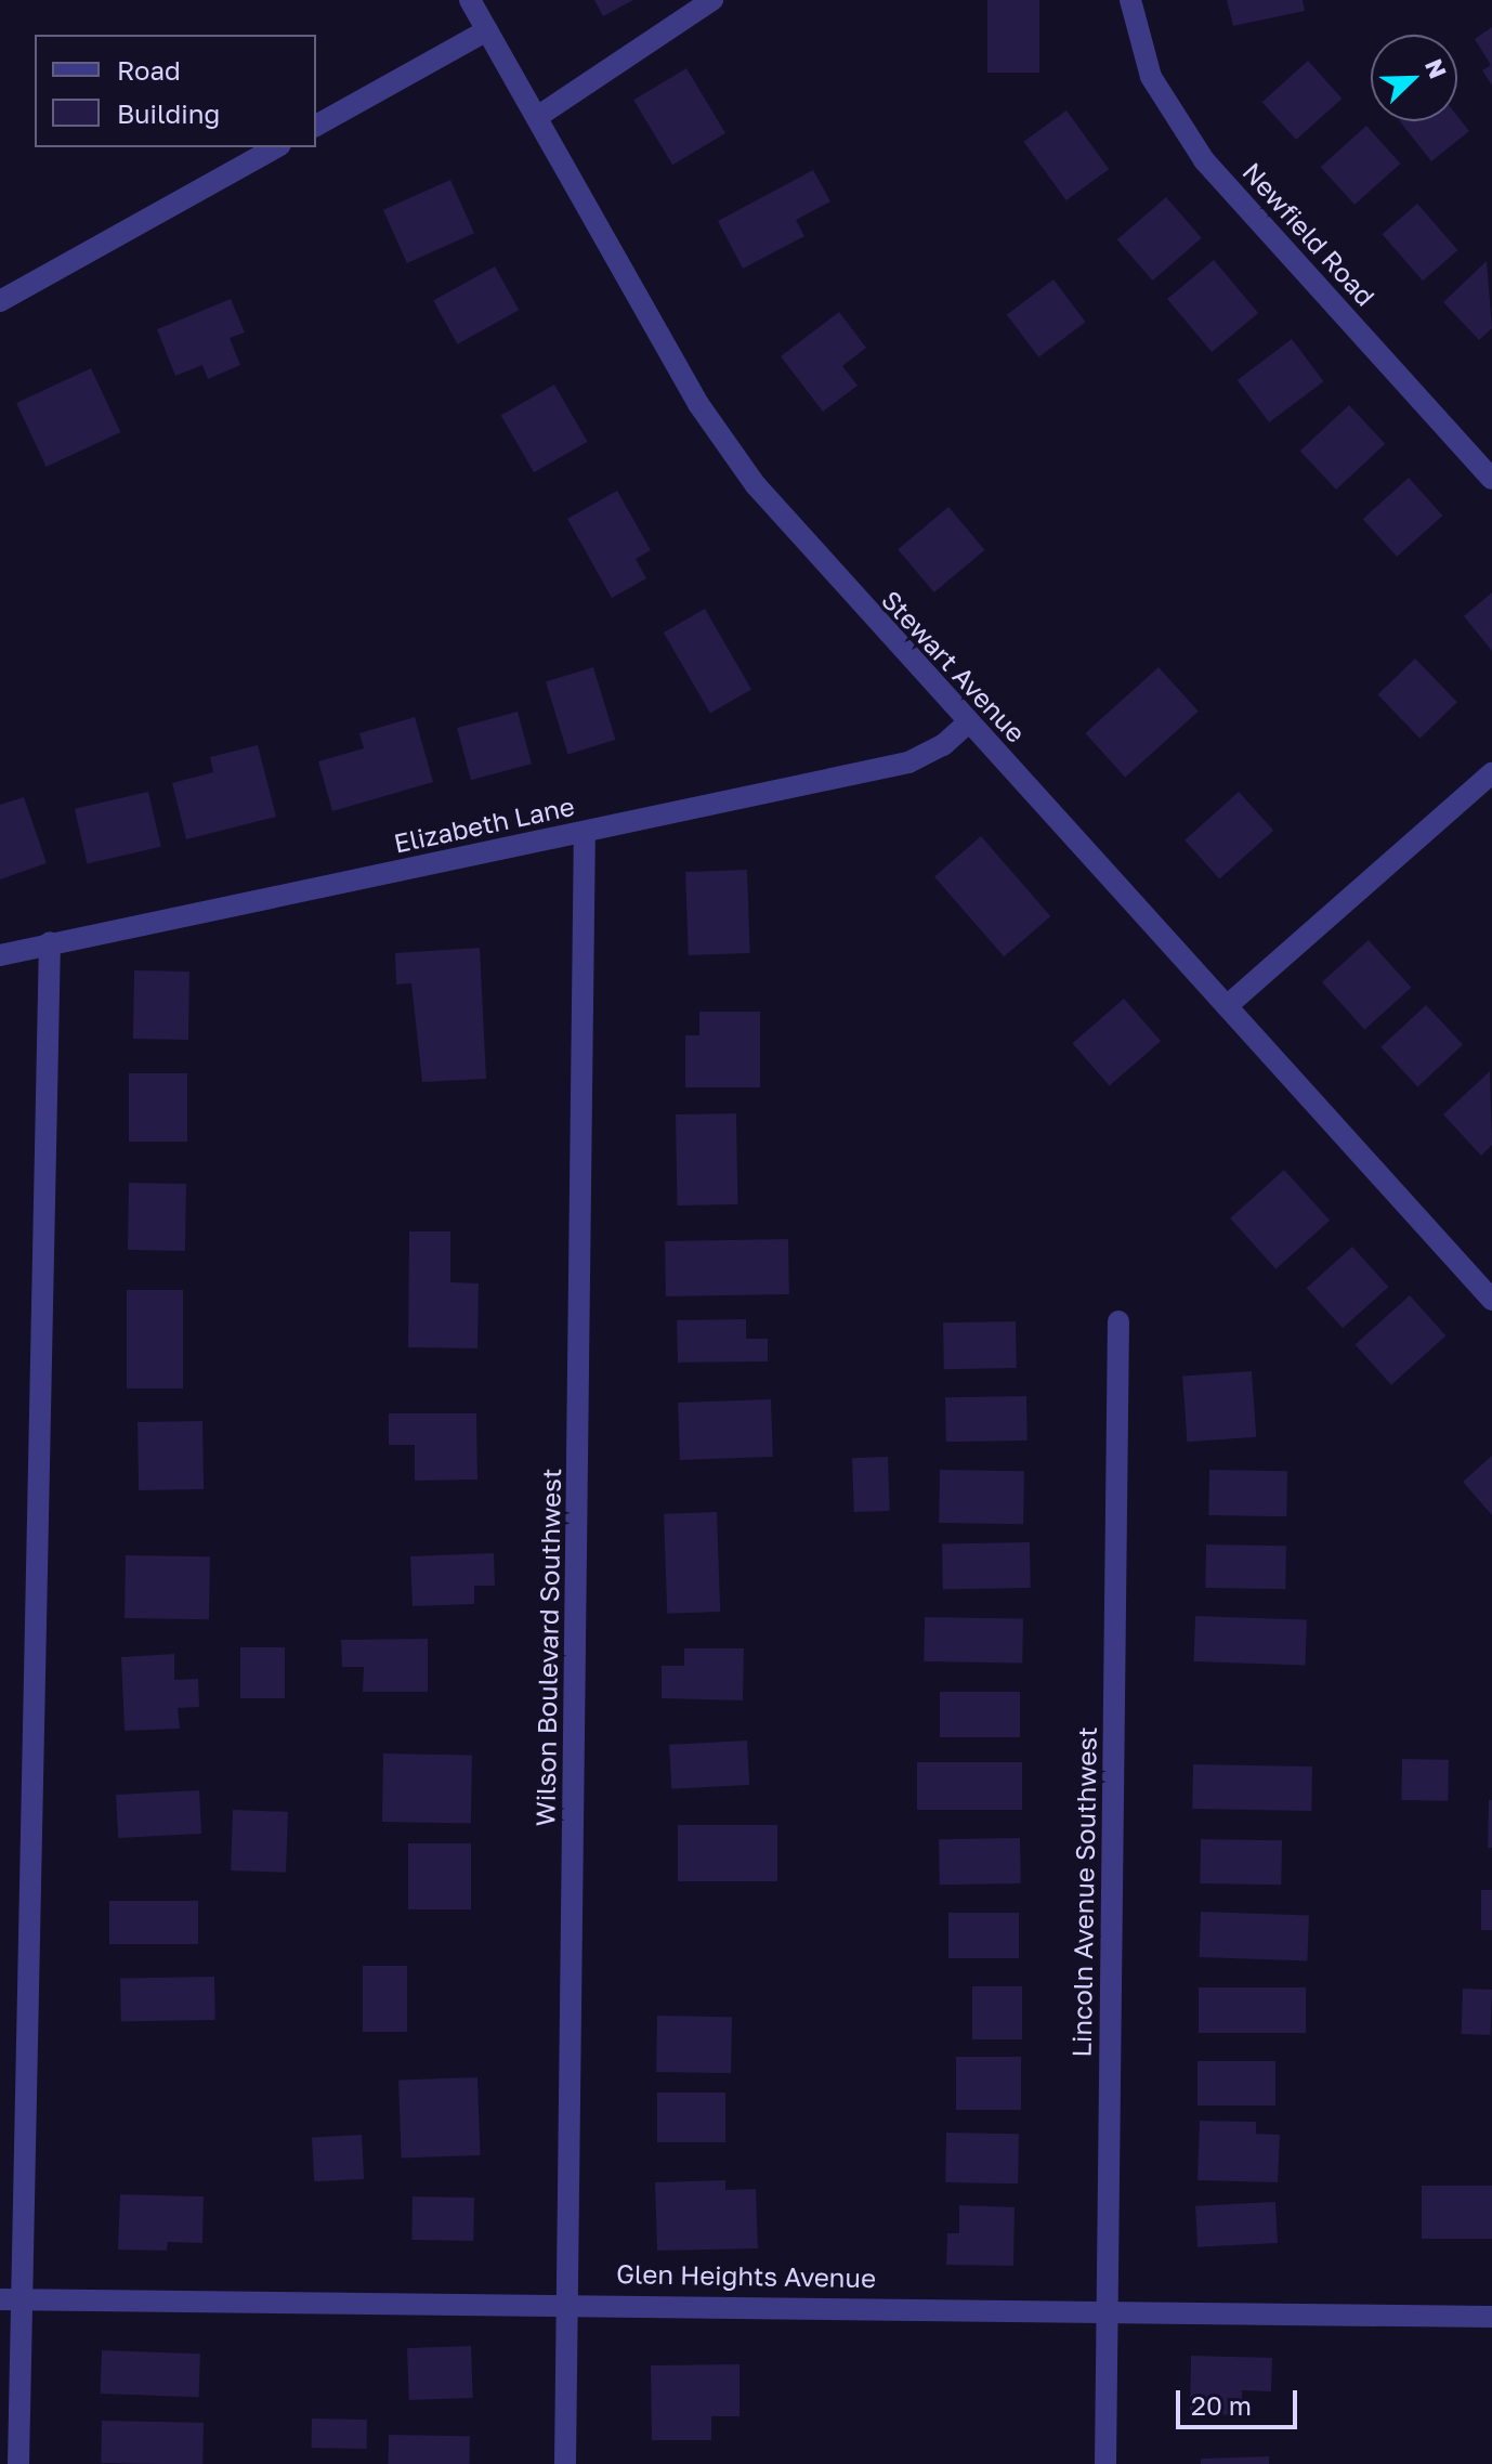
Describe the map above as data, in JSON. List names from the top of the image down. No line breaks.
{"streets":{"street":["Newfield Road","Stewart Avenue","Elizabeth Lane","Wilson Boulevard Southwest","Lincoln Avenue Southwest","Glen Heights Avenue"]},"crossings":[["Stewart Avenue","Elizabeth Lane"],["Elizabeth Lane","Wilson Boulevard Southwest"],["Wilson Boulevard Southwest","Glen Heights Avenue"],["Lincoln Avenue Southwest","Glen Heights Avenue"]],"legend":["Road","Building"],"scale_bar":"20 m","north":"top right"}
